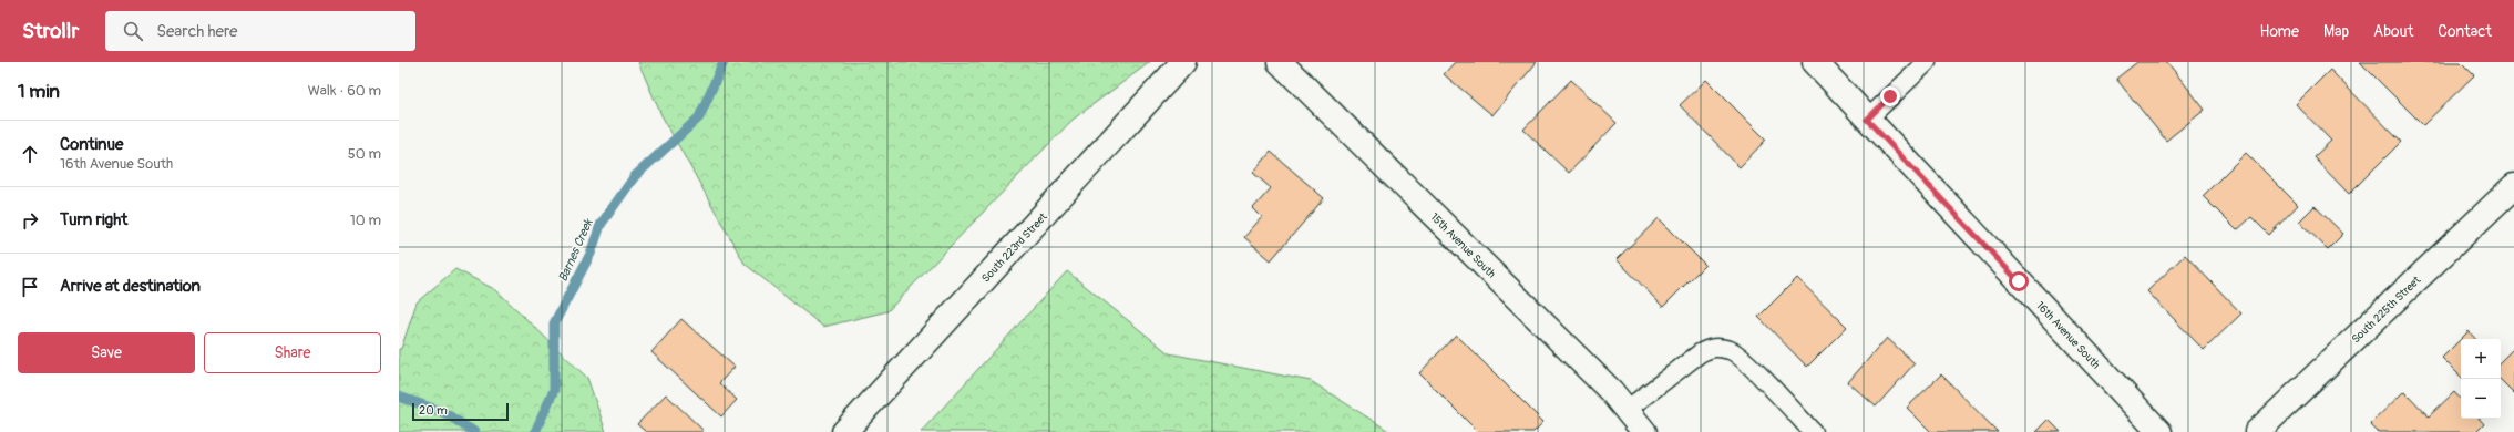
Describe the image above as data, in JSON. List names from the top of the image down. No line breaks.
{"streets":{"street":["15th Avenue South","South 223rd Street","South 225th Street","16th Avenue South"]},"water":["Barnes Creek"],"scale_bar":"20 m","page":{"header":"Strollr","search":"Search here","nav":["Home","Map","About","Contact"],"heading":["1 min","Walk · 60 m"],"list":[["Continue","16th Avenue South","50 m"],["Turn right","10 m"],"Arrive at destination"],"buttons":["Save","Share"],"map_buttons":["+","−"],"scale":"20 m"}}
